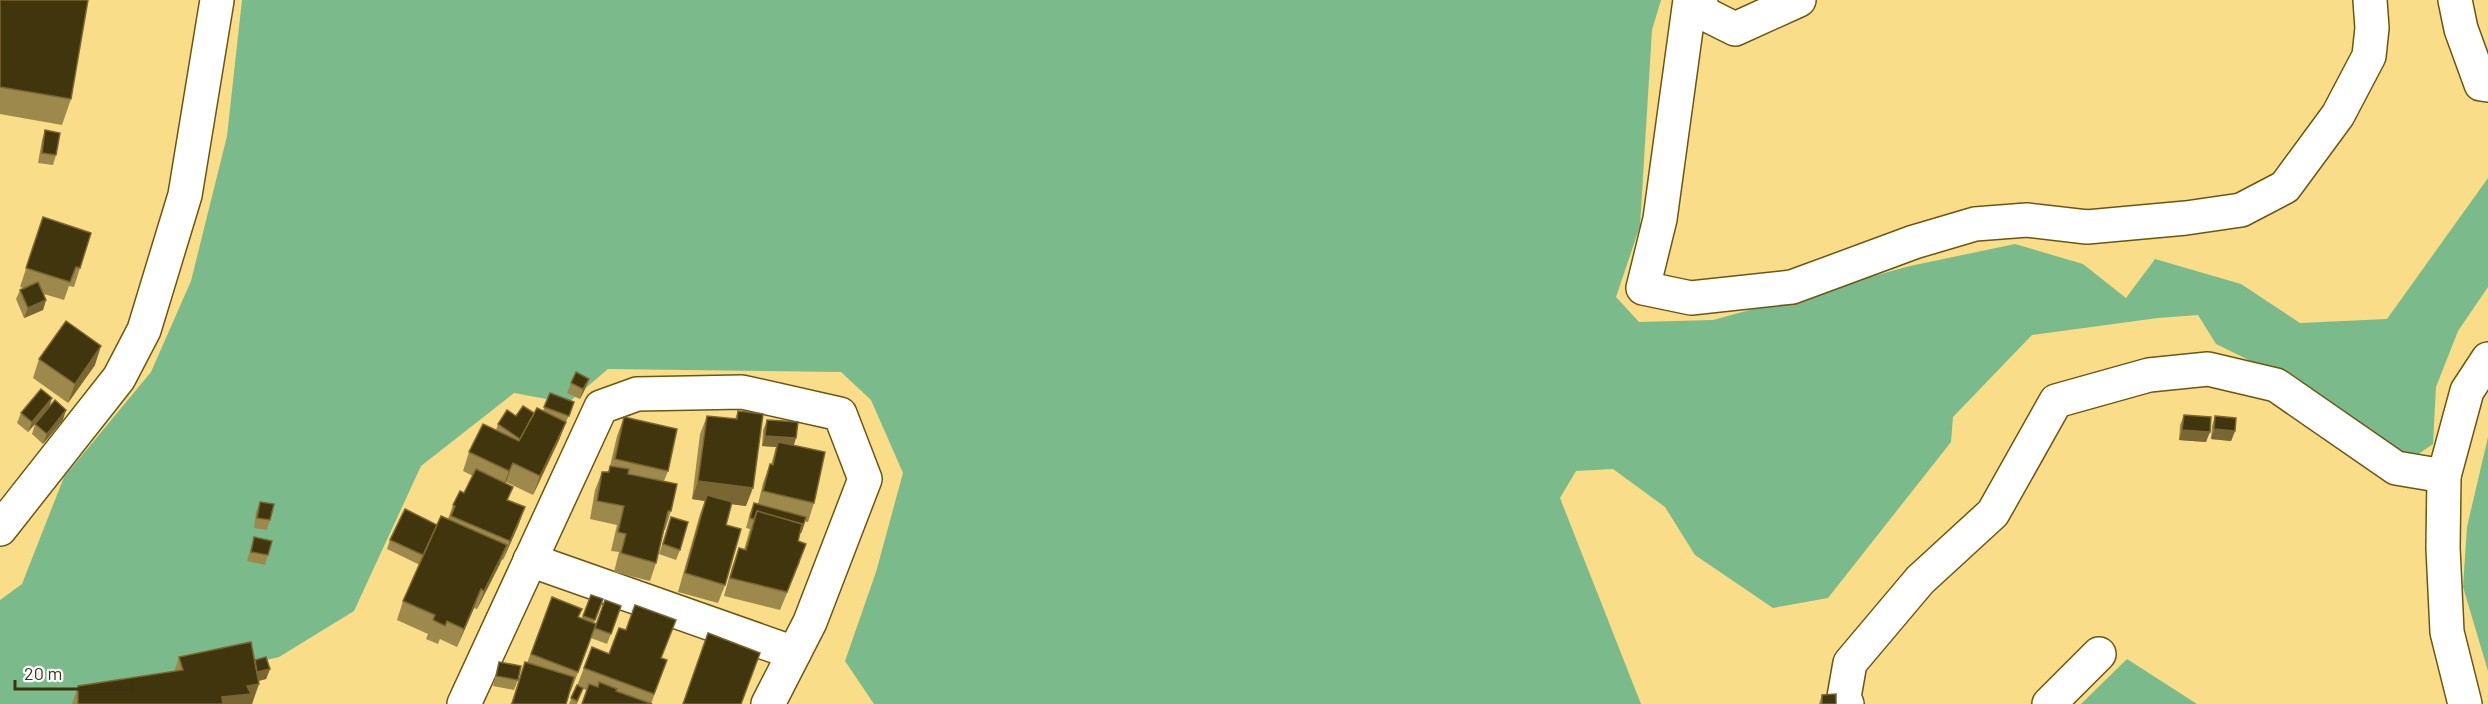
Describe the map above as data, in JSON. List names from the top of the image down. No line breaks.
{"scale_bar":"20 m"}
